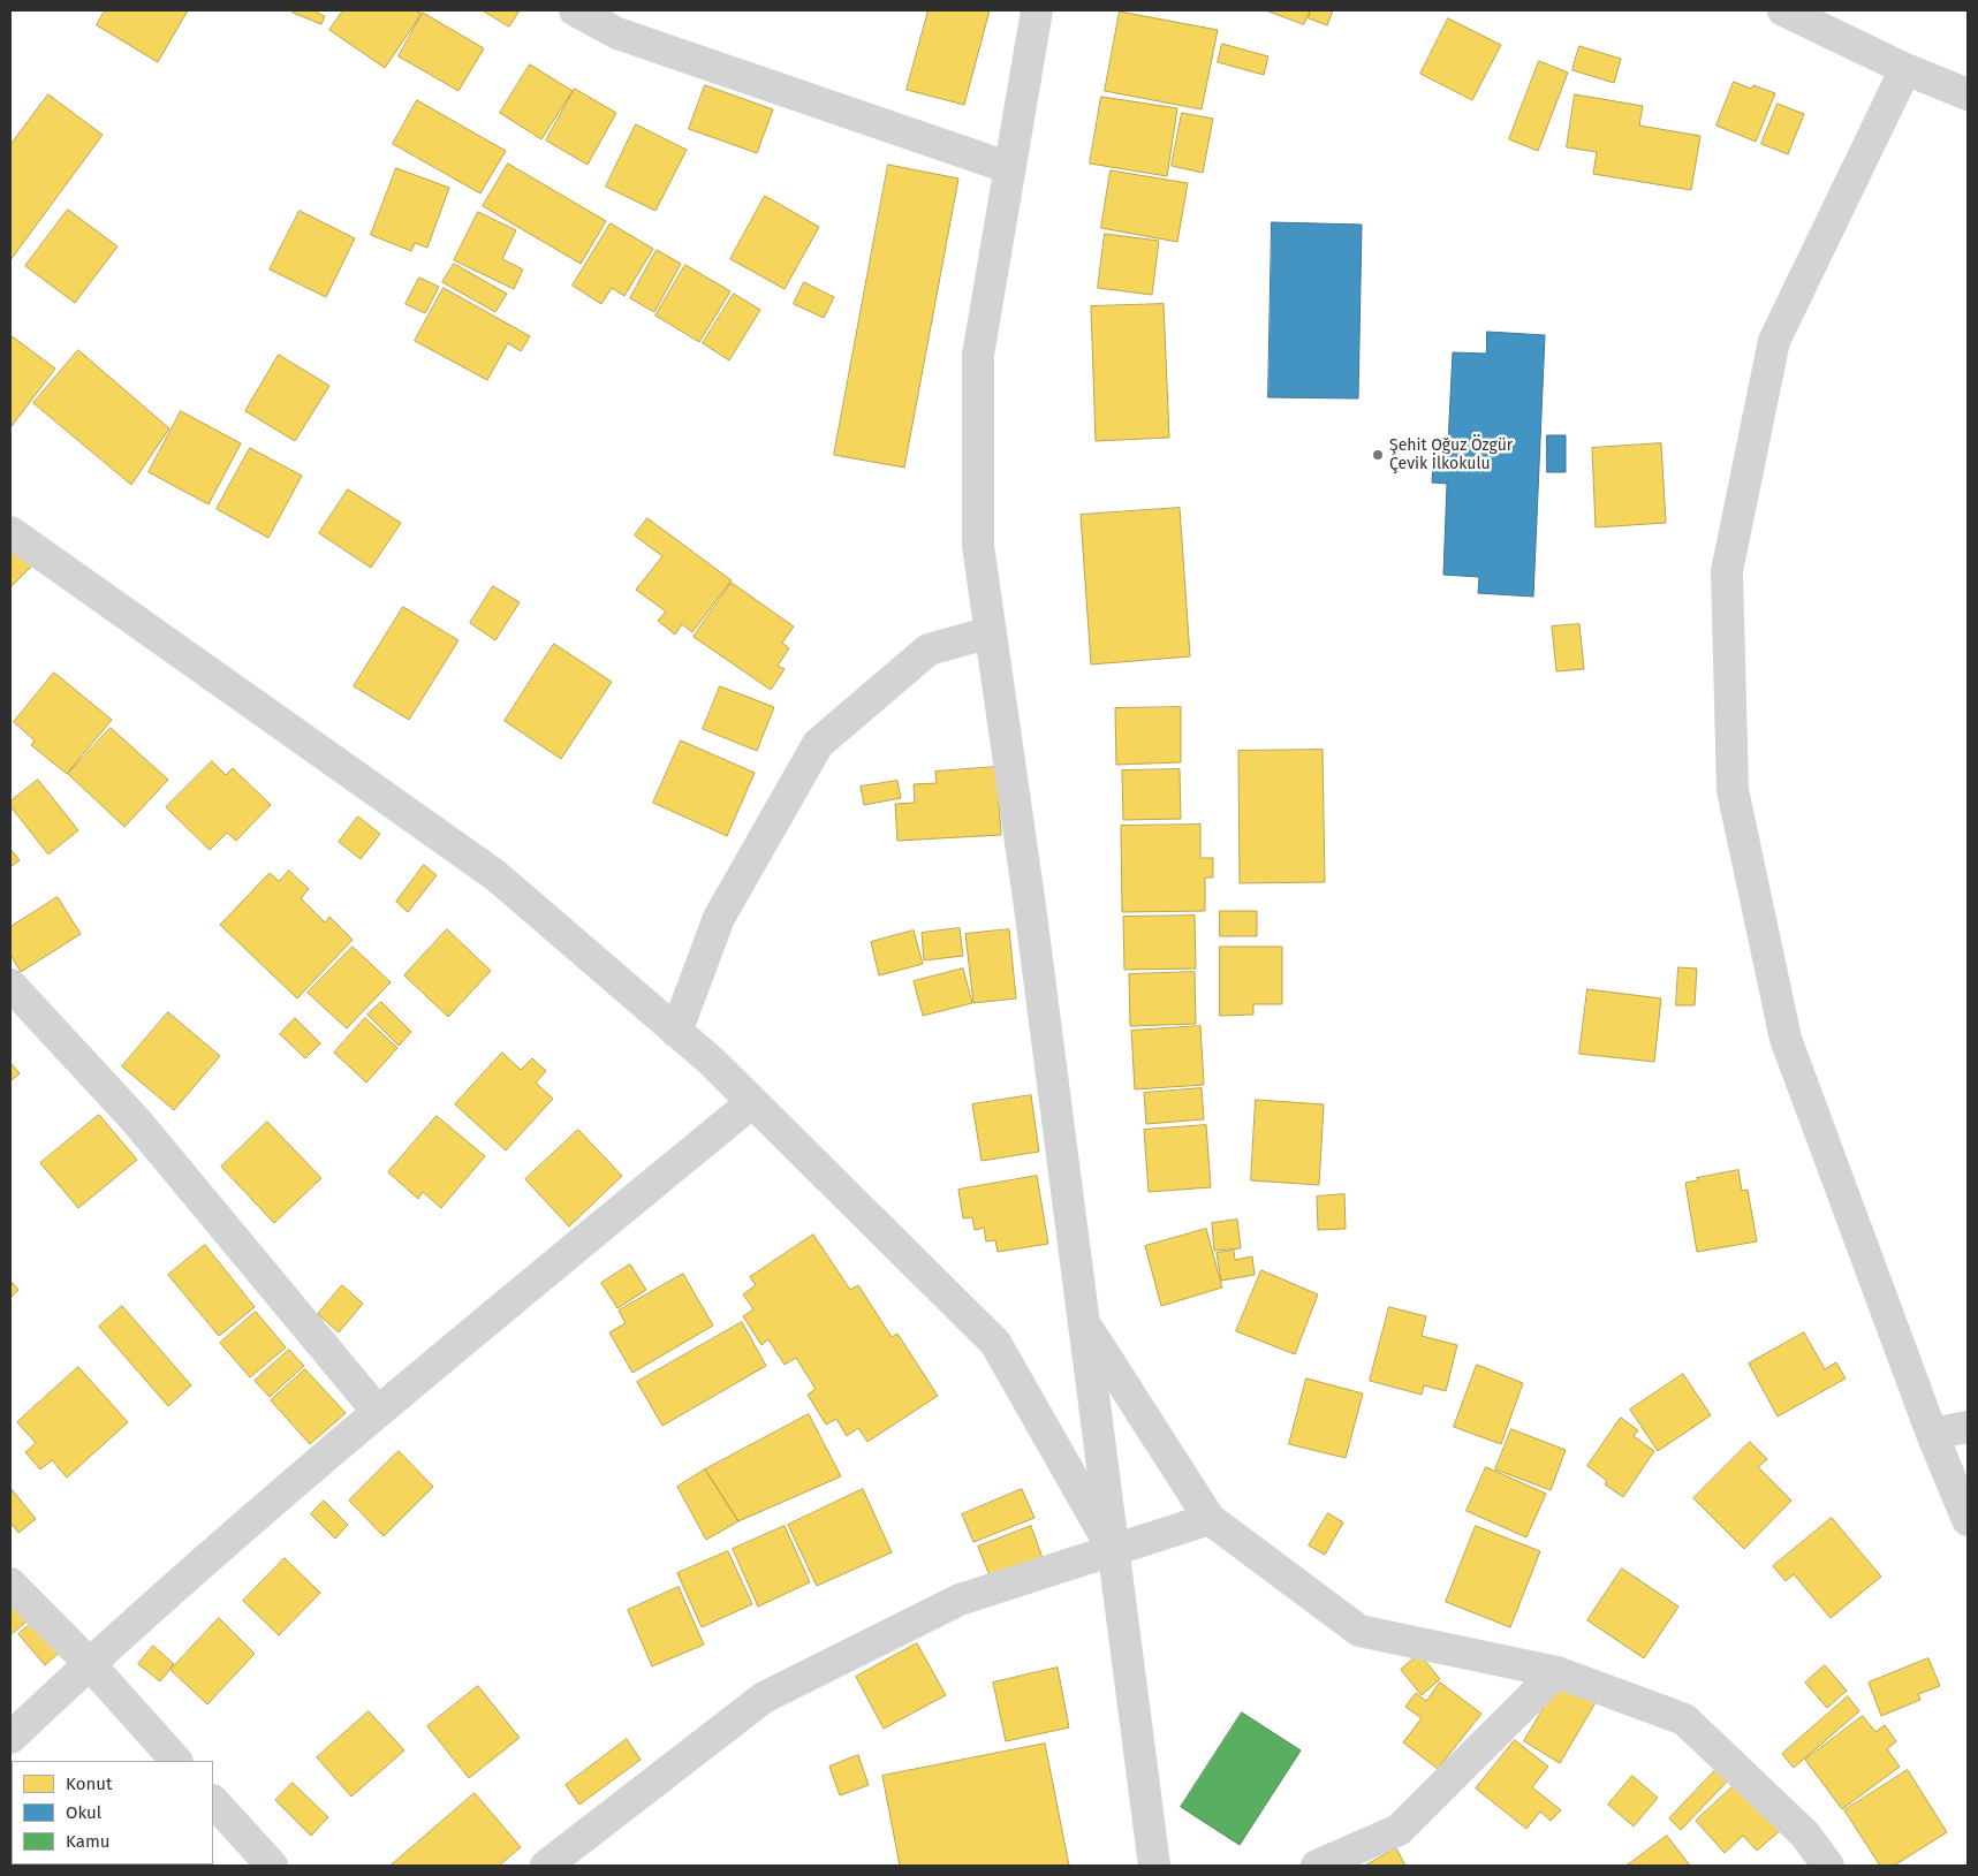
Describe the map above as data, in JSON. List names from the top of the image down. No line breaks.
{"places":["Şehit Oğuz Özgür Çevik İlkokulu"],"legend":["Konut","Okul","Kamu"]}
